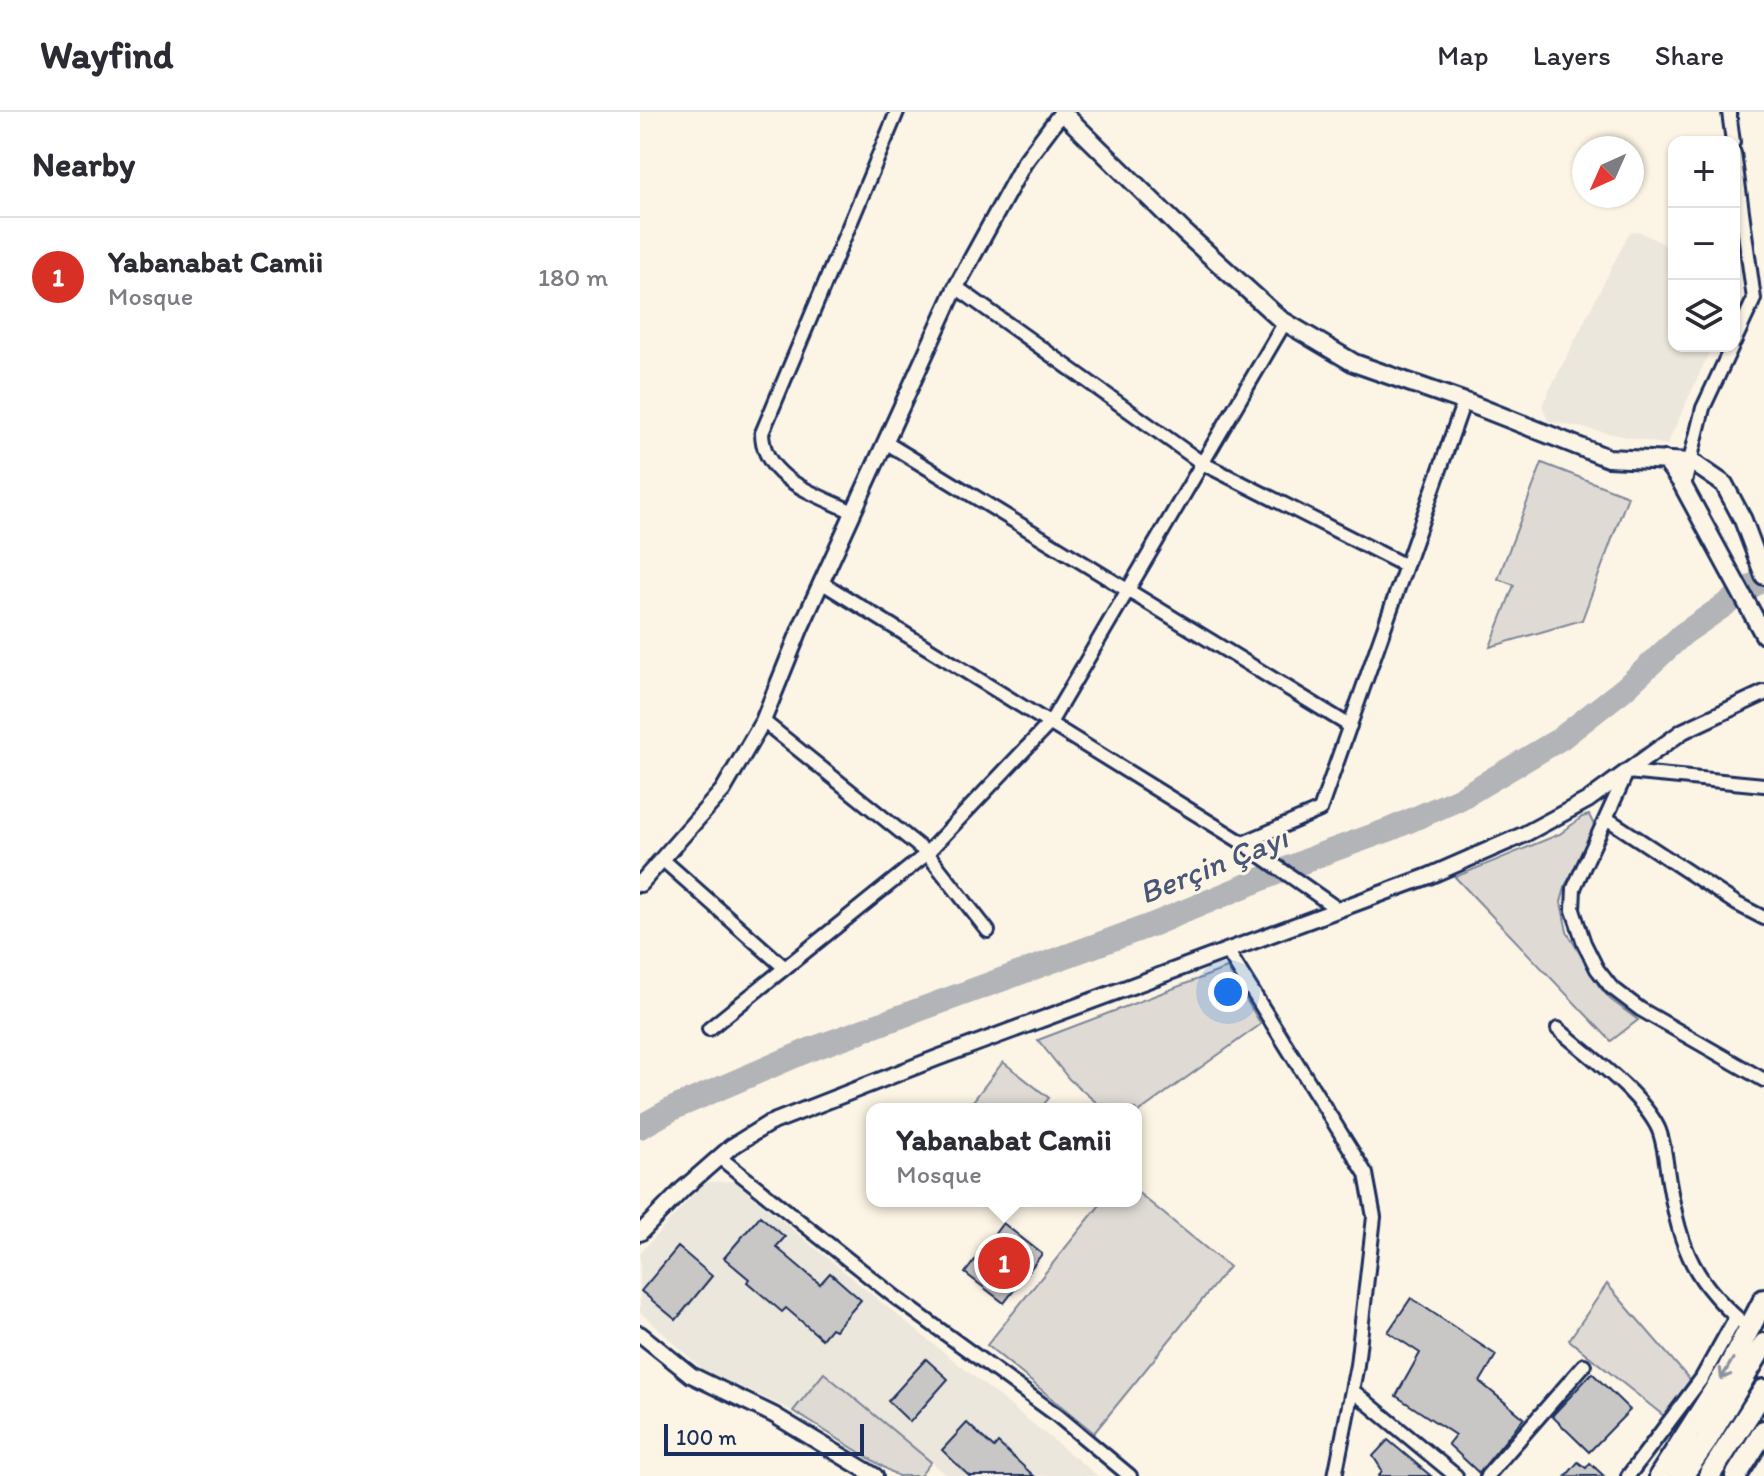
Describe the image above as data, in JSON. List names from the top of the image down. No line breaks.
{"water":["Berçin Çayı"],"scale_bar":"100 m","north":"bottom left","page":{"header":"Wayfind","nav":["Map","Layers","Share"],"heading":"Nearby","map_buttons":["+","−"],"list":[{"mark":"1","name":"Yabanabat Camii","note":"Mosque","value":"180 m"}],"popup":["Yabanabat Camii","Mosque"],"pins":"1","scale":"100 m"}}
